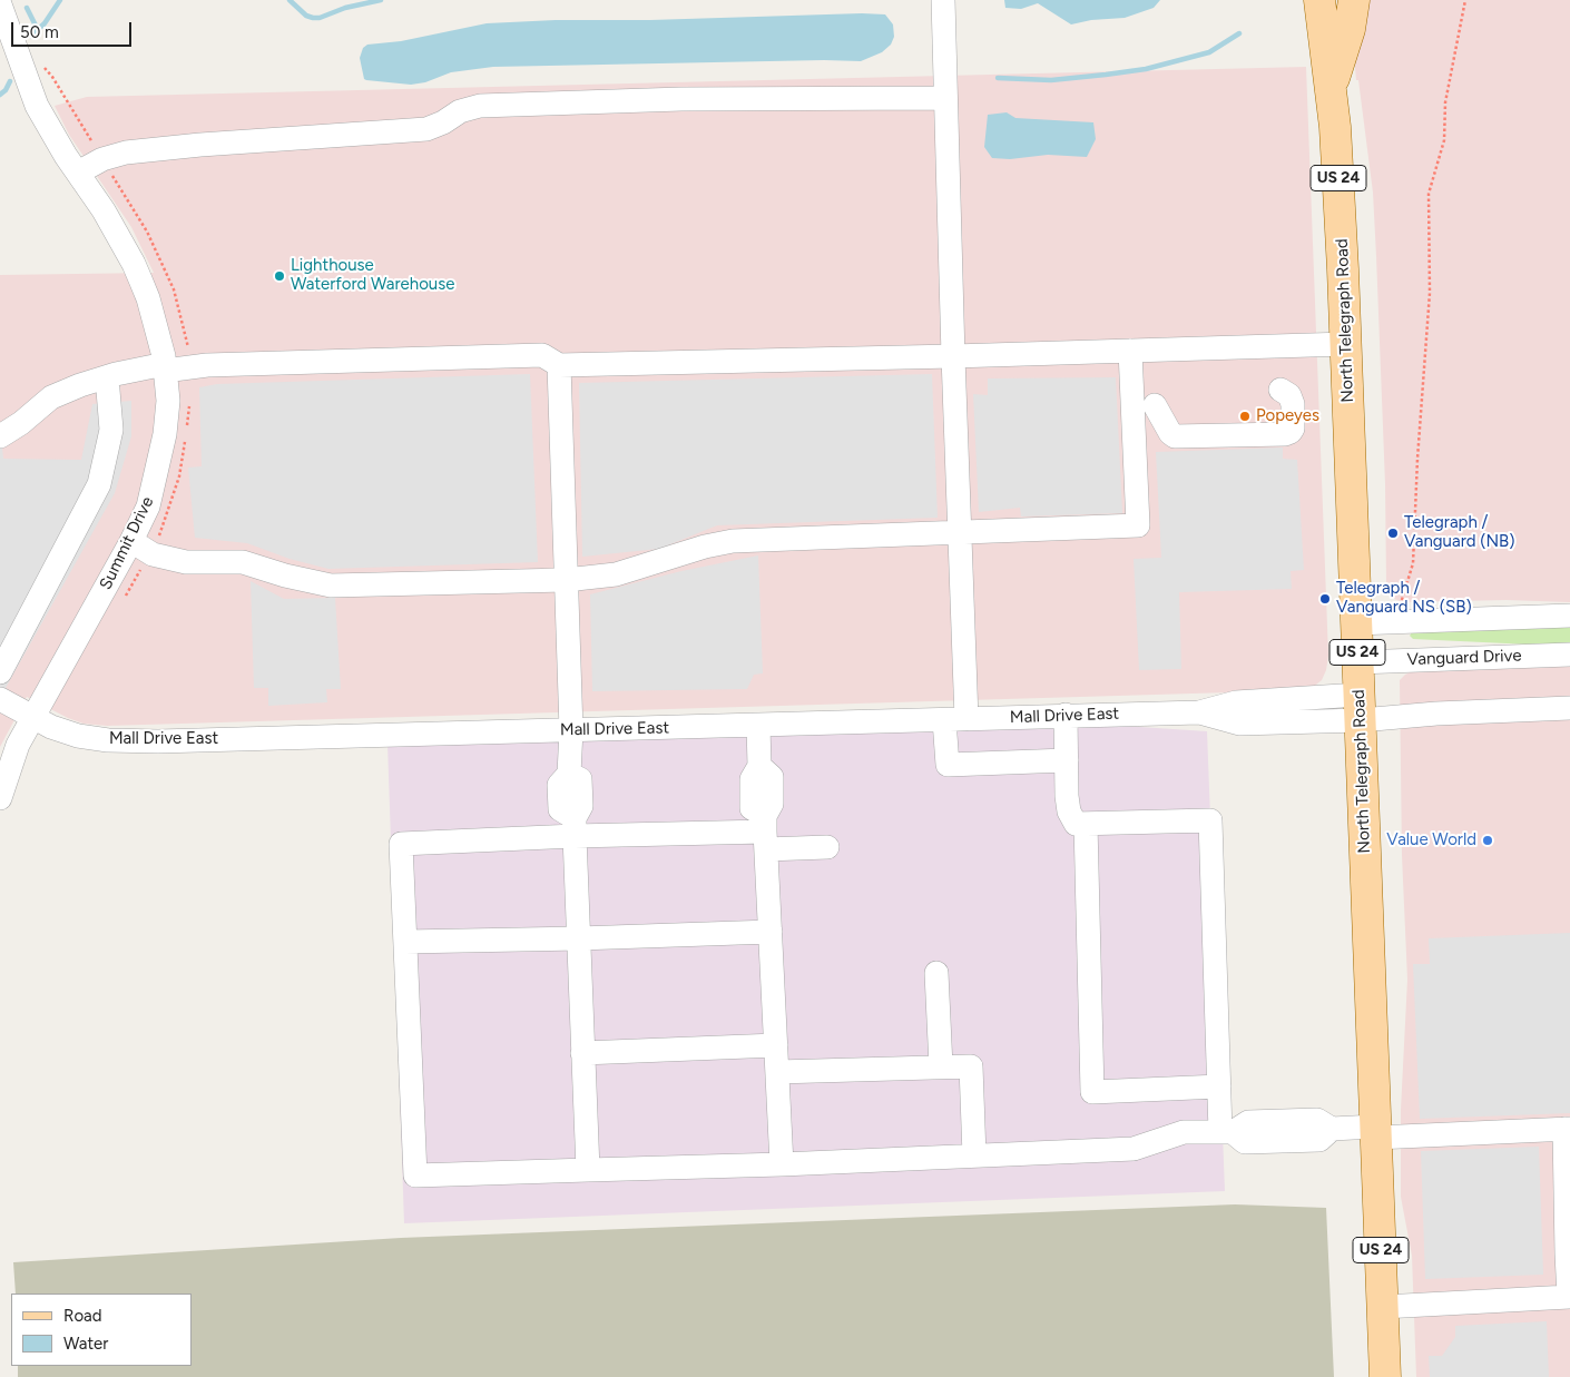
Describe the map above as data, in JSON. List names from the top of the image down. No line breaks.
{"streets":{"main road":["US 24","North Telegraph Road"],"street":["Summit Drive","Vanguard Drive","Mall Drive East"]},"crossings":[["North Telegraph Road","Vanguard Drive"],["North Telegraph Road","Mall Drive East"],["Summit Drive","Mall Drive East"]],"places":["Lighthouse Waterford Warehouse","Popeyes","Telegraph / Vanguard (NB)","Telegraph / Vanguard NS (SB)","Value World"],"legend":["Road","Water"],"scale_bar":"50 m"}
